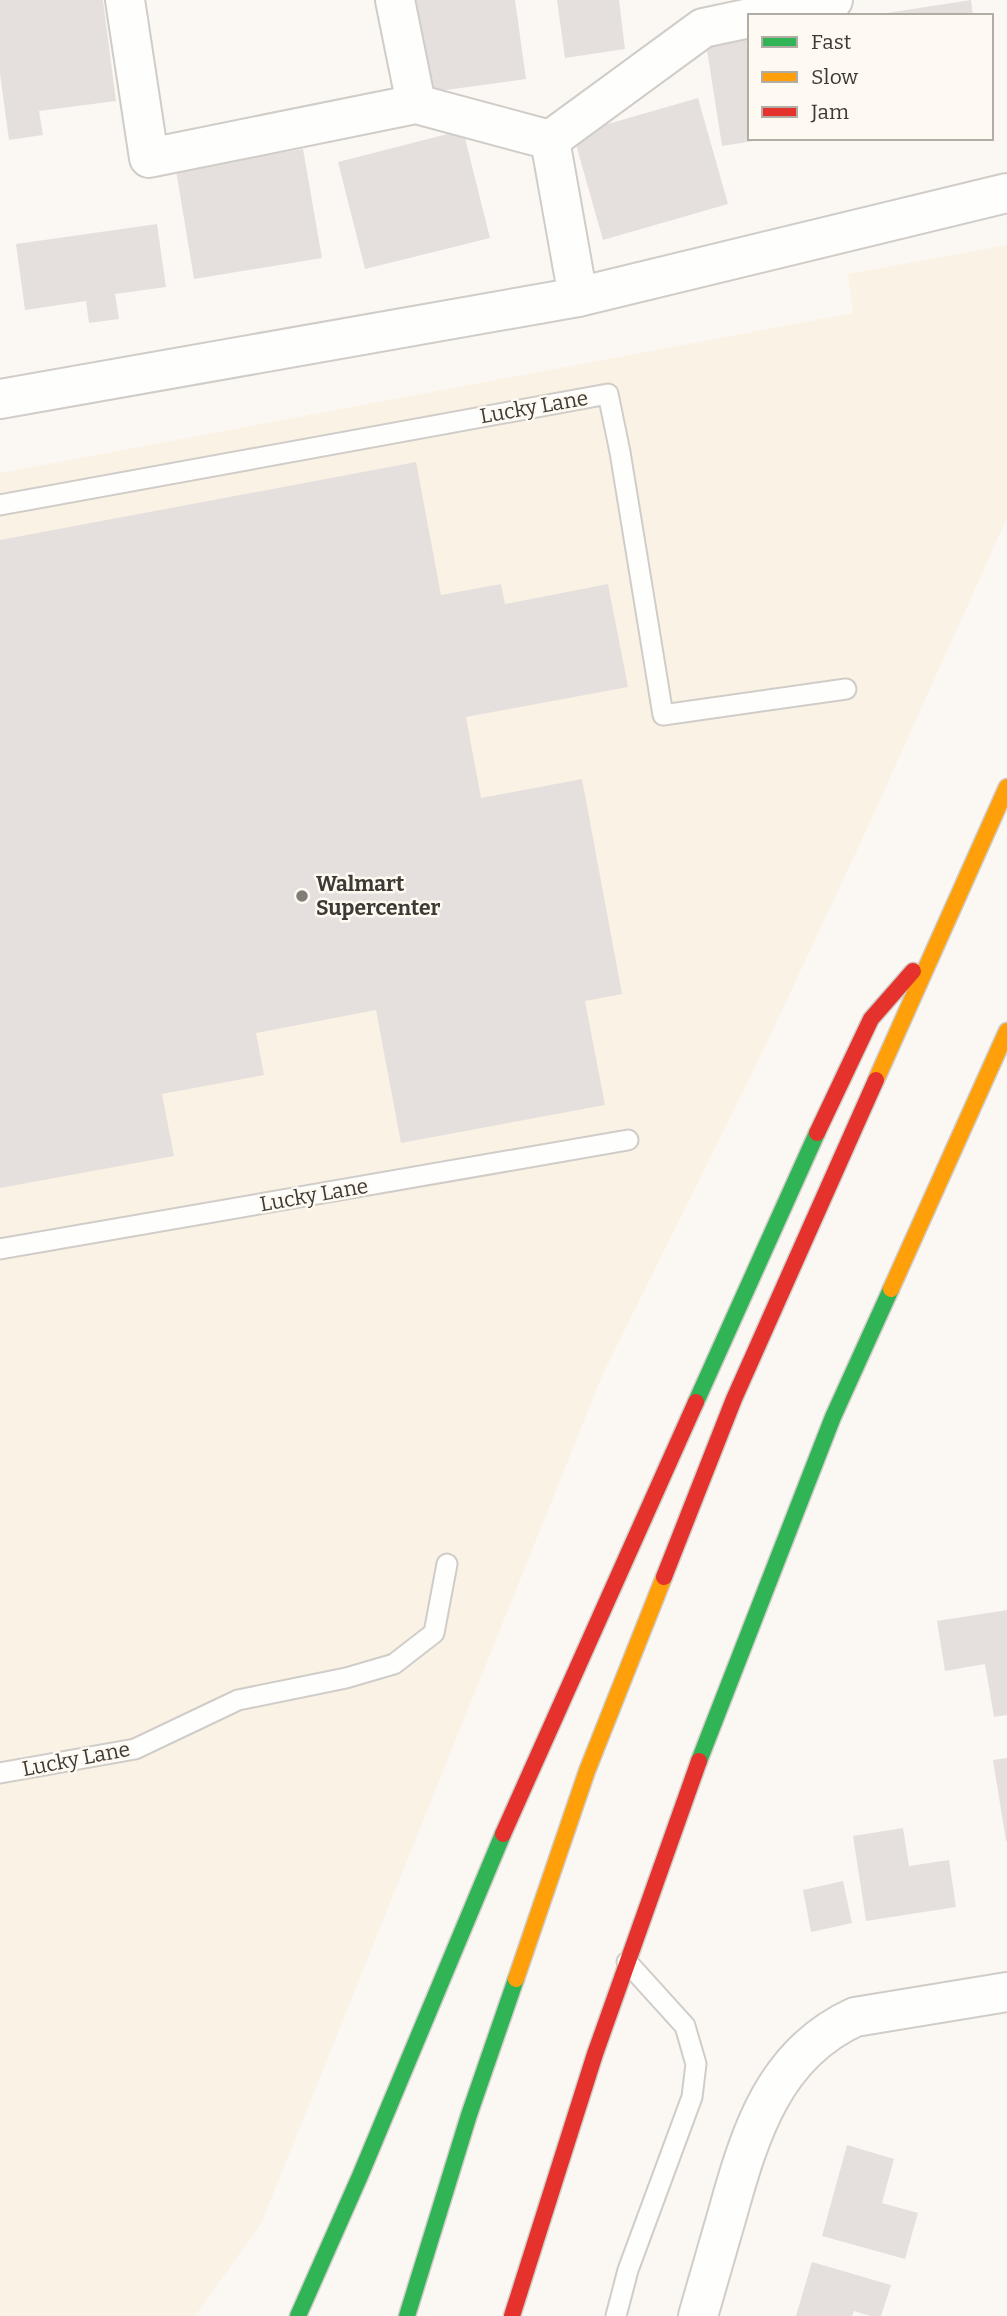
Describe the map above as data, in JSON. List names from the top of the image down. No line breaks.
{"streets":{"lane":["Lucky Lane"]},"places":["Walmart Supercenter"],"legend":["Fast","Slow","Jam"]}
